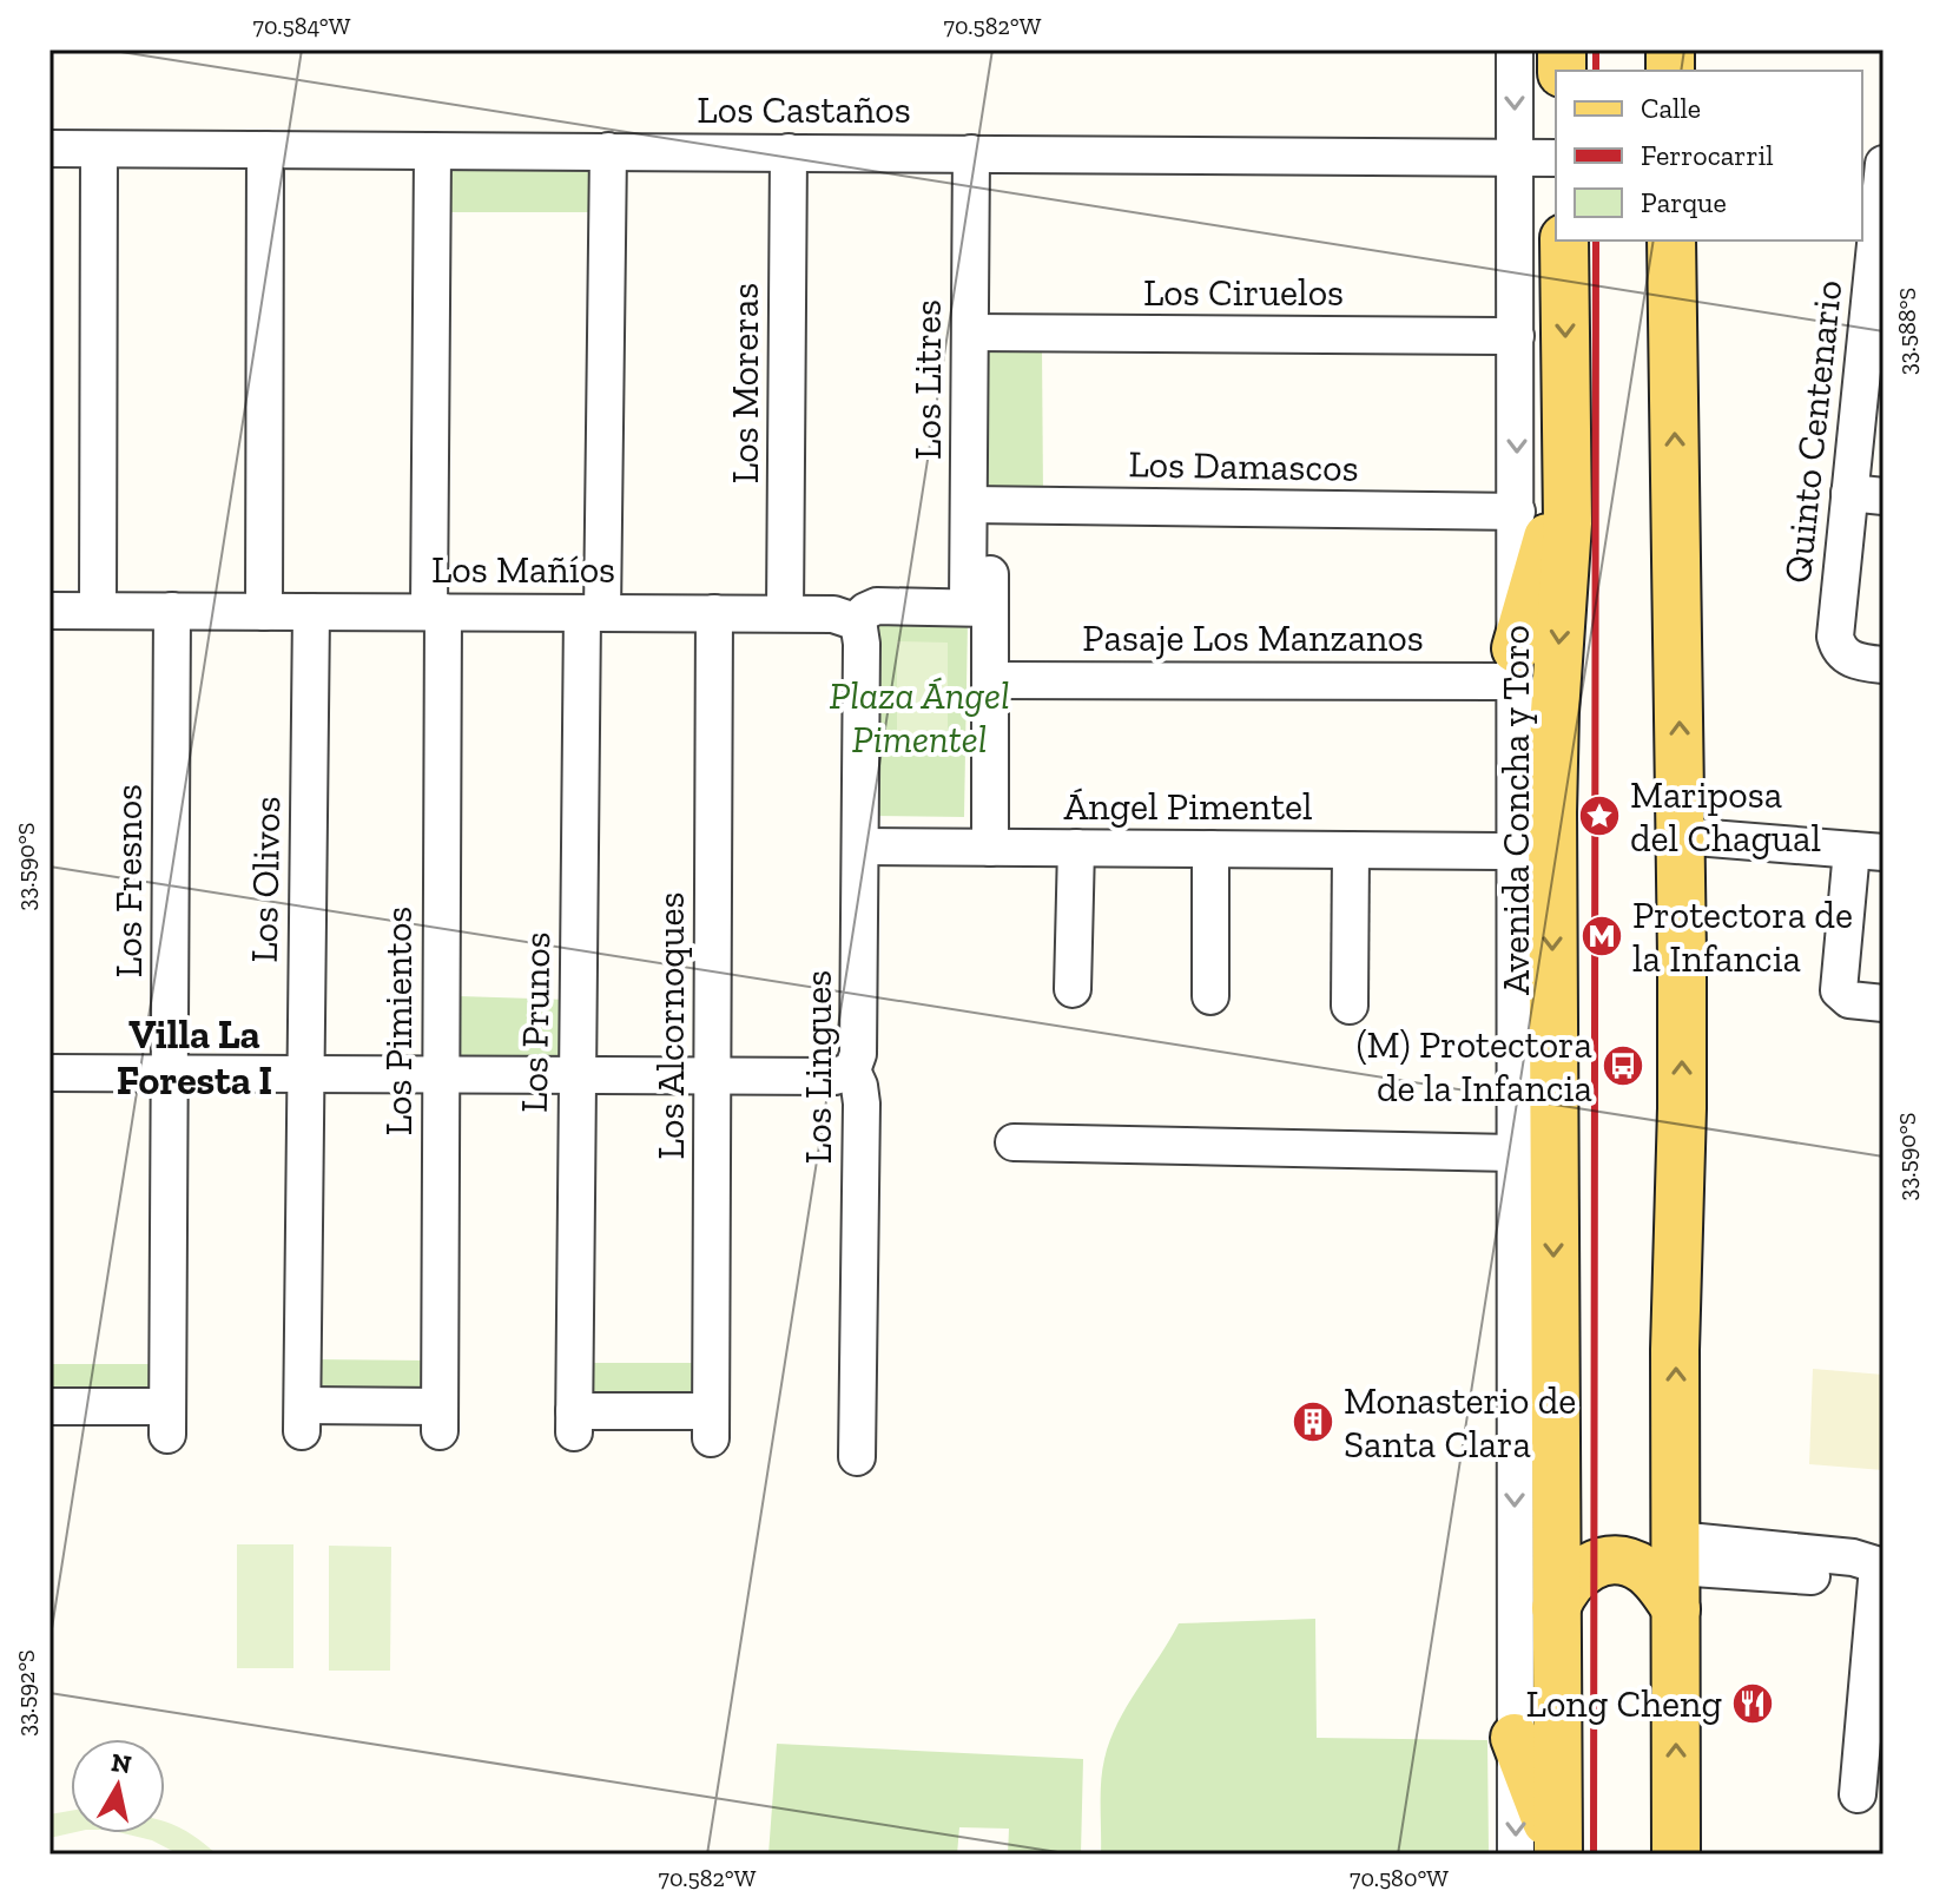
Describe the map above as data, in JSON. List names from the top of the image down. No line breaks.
{"streets":{"main road":["Avenida Concha y Toro"],"street":["Los Castaños","Los Ciruelos","Los Litres","Los Moreras","Quinto Centenario","Los Damascos","Los Mañíos","Pasaje Los Manzanos","Ángel Pimentel","Los Olivos","Los Fresnos","Los Pimientos","Los Prunos","Los Alcornoques","Los Lingues"]},"crossings":[["Los Castaños","Los Litres"],["Los Castaños","Los Moreras"],["Los Castaños","Avenida Concha y Toro"],["Los Castaños","Los Pimientos"],["Los Castaños","Los Prunos"],["Los Ciruelos","Los Litres"],["Los Ciruelos","Avenida Concha y Toro"],["Los Litres","Los Damascos"],["Los Litres","Los Mañíos"],["Los Litres","Pasaje Los Manzanos"],["Los Litres","Ángel Pimentel"],["Los Moreras","Los Mañíos"],["Los Damascos","Avenida Concha y Toro"],["Los Mañíos","Los Olivos"],["Los Mañíos","Los Fresnos"],["Los Mañíos","Los Pimientos"],["Los Mañíos","Los Prunos"],["Los Mañíos","Los Alcornoques"],["Los Mañíos","Los Lingues"],["Pasaje Los Manzanos","Avenida Concha y Toro"],["Ángel Pimentel","Avenida Concha y Toro"],["Ángel Pimentel","Los Lingues"],["Los Olivos","Los Pimientos"],["Los Prunos","Los Alcornoques"]],"districts":["Villa La Foresta I"],"parks":["Plaza Ángel Pimentel"],"places":{"place":["Mariposa del Chagual"],"metro station":["Protectora de la Infancia"],"bus stop":["(M) Protectora de la Infancia"],"building":["Monasterio de Santa Clara"],"restaurant":["Long Cheng"]},"legend":["Calle","Ferrocarril","Parque"],"north":"top","coordinates":["70.584°W","70.582°W","33.588°S","33.590°S","33.592°S","70.580°W"]}
